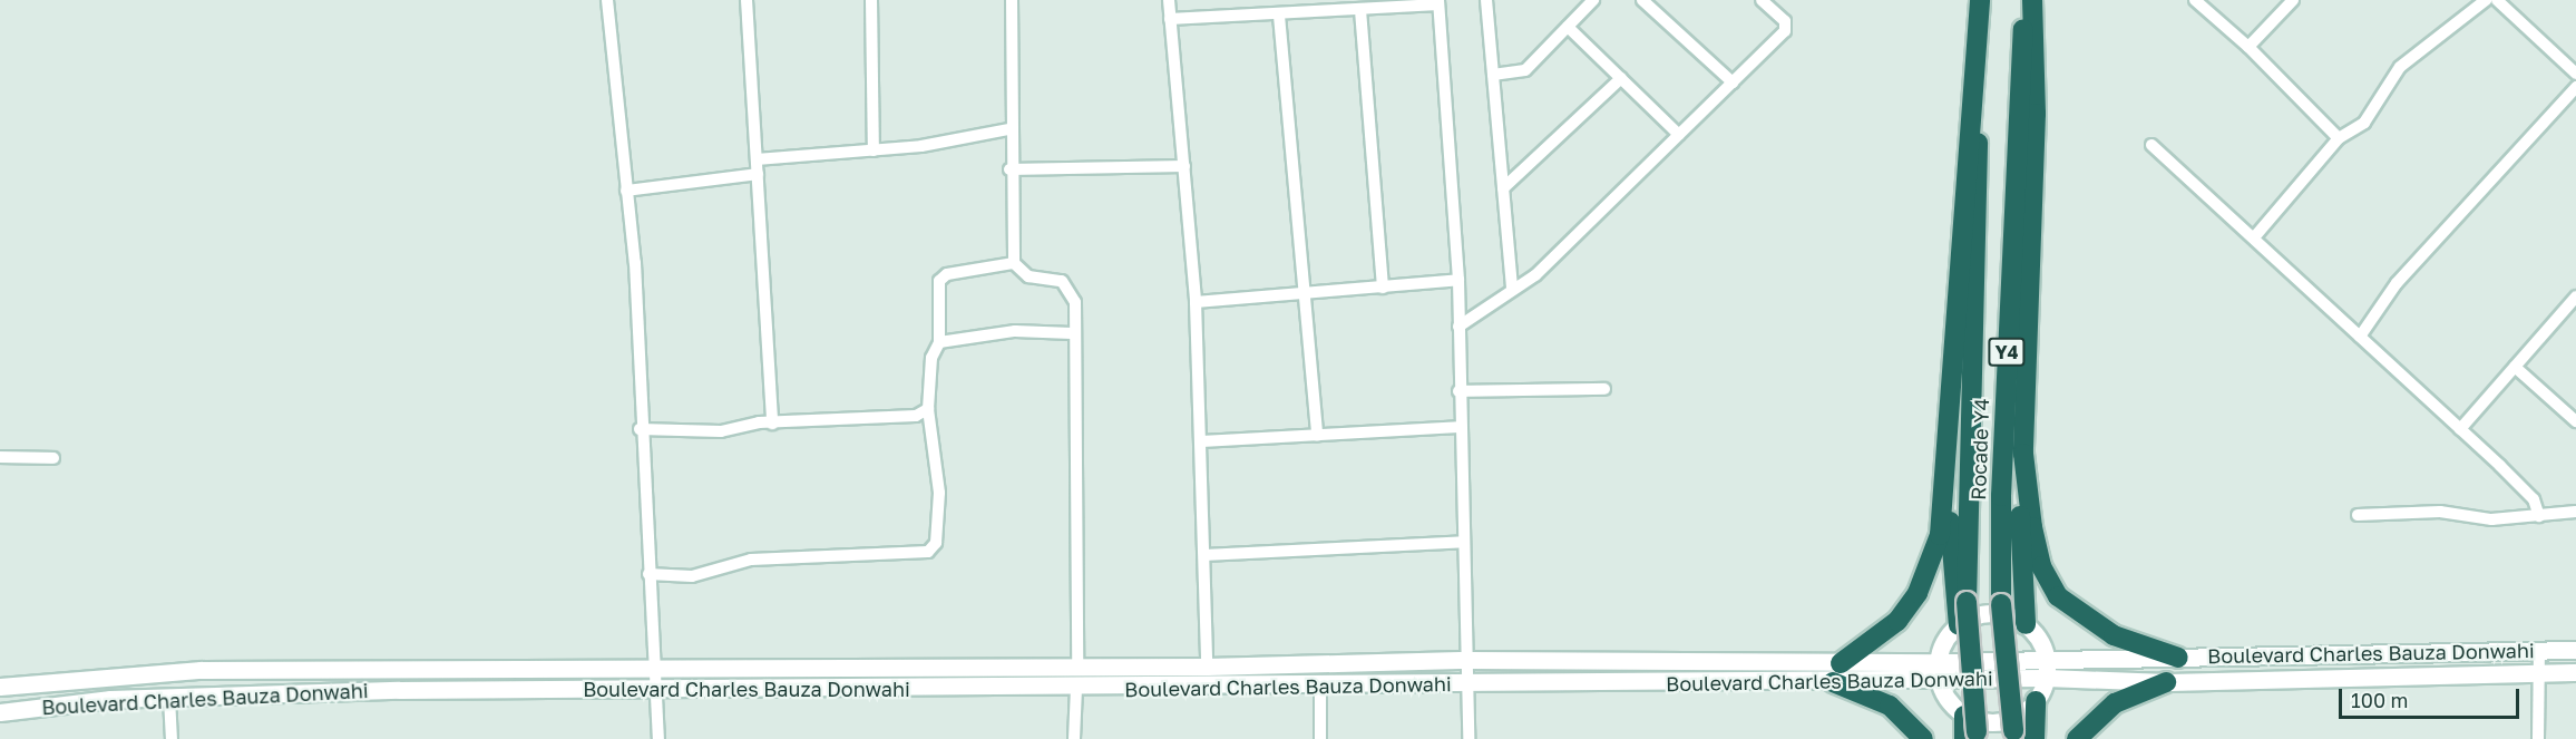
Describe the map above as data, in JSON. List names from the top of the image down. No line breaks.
{"streets":{"highway":["Y4","Rocade Y4"],"main road":["Boulevard Charles Bauza Donwahi"]},"scale_bar":"100 m"}
